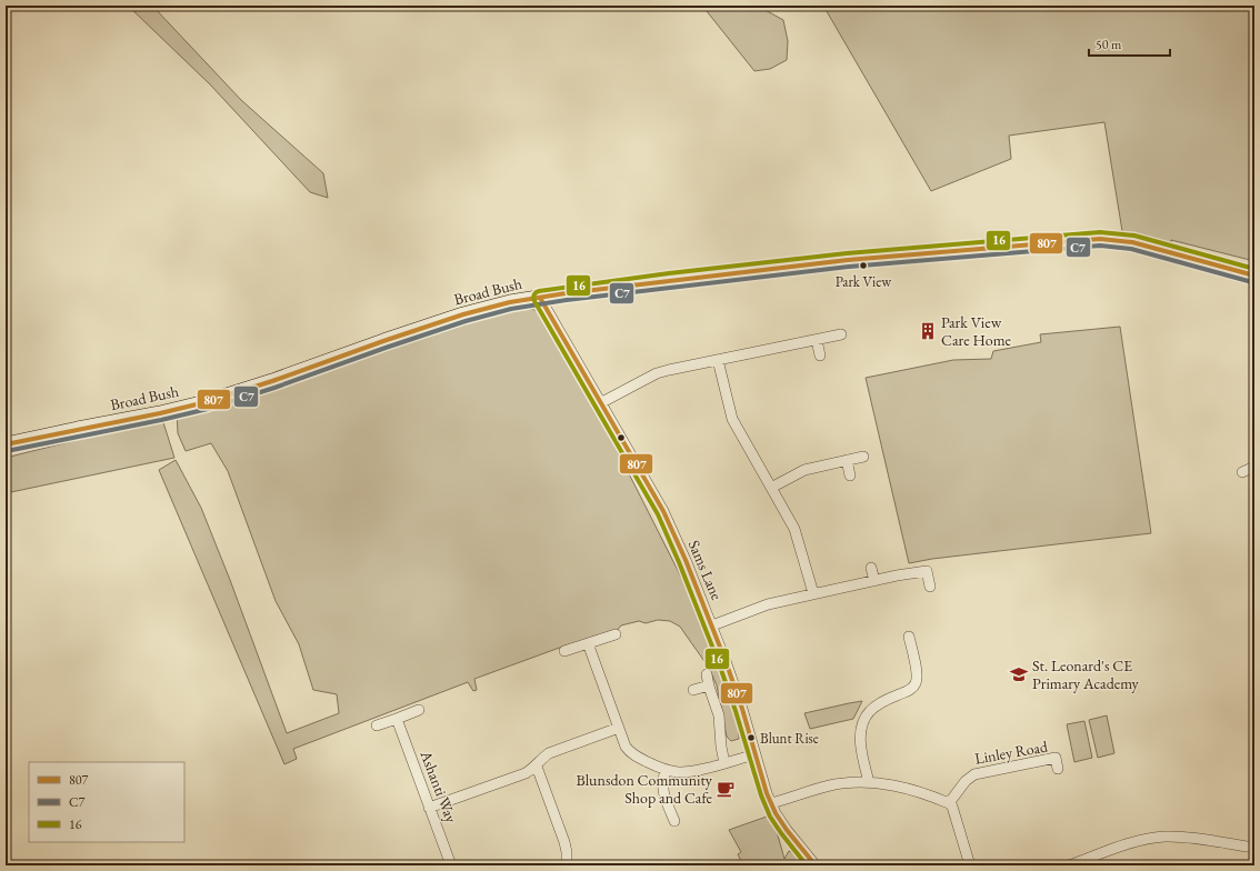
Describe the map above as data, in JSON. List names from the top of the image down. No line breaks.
{"streets":{"main road":["Broad Bush"],"street":["Sams Lane","Linley Road","Ashanti Way"]},"crossings":[["Broad Bush","Sams Lane"]],"places":{"other":["Park View","Blunt Rise"],"building":["Park View Care Home"],"school or university":["St. Leonard's CE Primary Academy"],"cafe":["Blunsdon Community Shop and Cafe"]},"lines":["transit line 16","transit line 807","transit line C7"],"legend":["807","C7","16"],"scale_bar":"50 m"}
